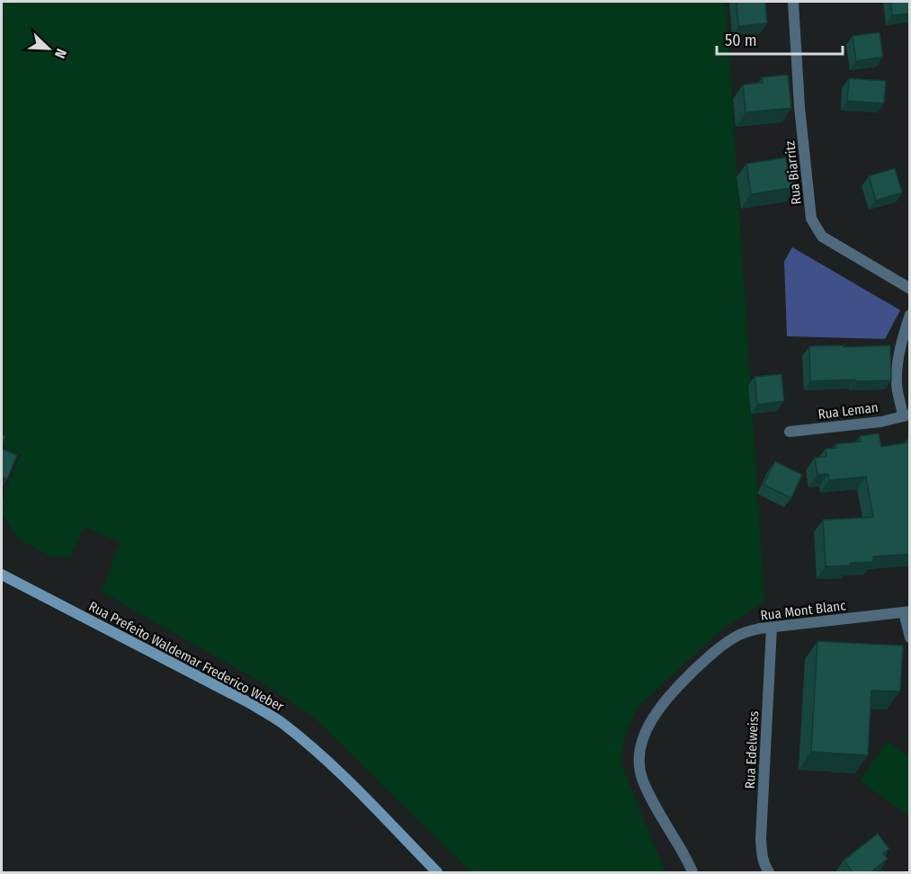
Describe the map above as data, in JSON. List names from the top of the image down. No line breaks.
{"streets":{"main road":["Rua Prefeito Waldemar Frederico Weber"],"street":["Rua Biarritz","Rua Leman","Rua Mont Blanc","Rua Edelweiss"]},"crossings":[["Rua Mont Blanc","Rua Edelweiss"]],"scale_bar":"50 m","north":"bottom right"}
